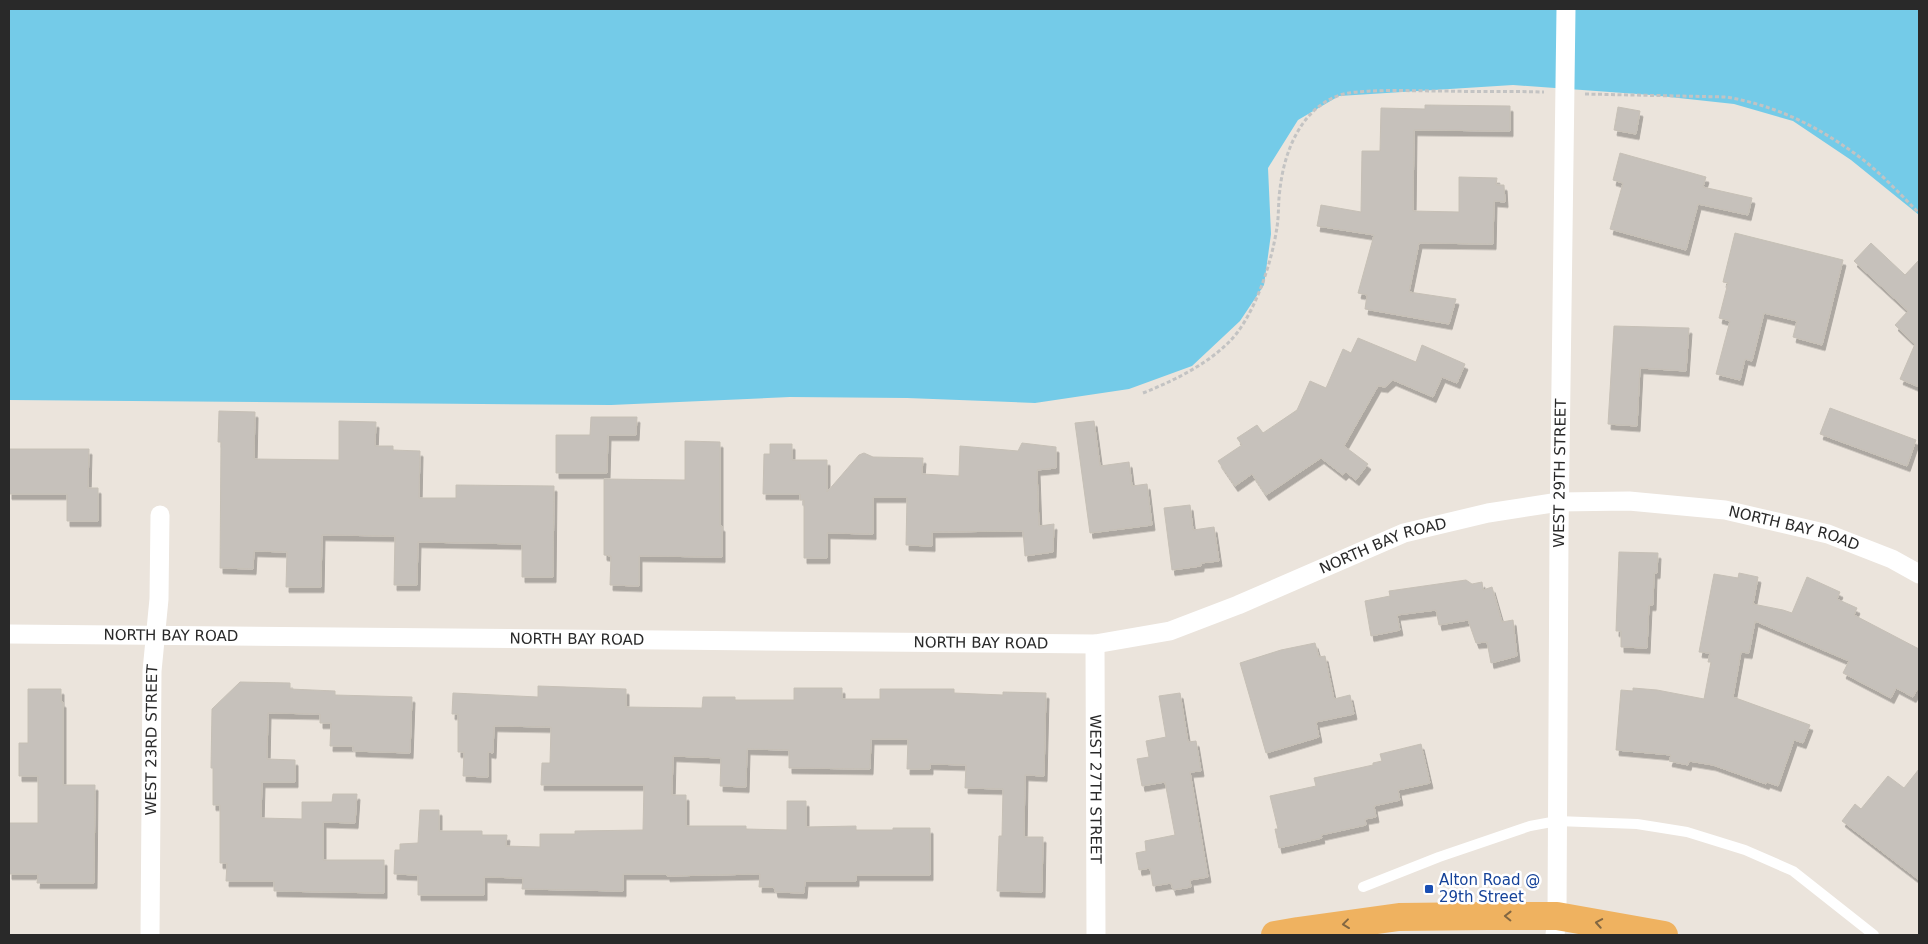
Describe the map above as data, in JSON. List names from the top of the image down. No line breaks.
{"streets":{"street":["WEST 29TH STREET","NORTH BAY ROAD","WEST 23RD STREET","WEST 27TH STREET"]},"crossings":[["WEST 29TH STREET","NORTH BAY ROAD"],["NORTH BAY ROAD","WEST 23RD STREET"],["NORTH BAY ROAD","WEST 27TH STREET"]],"places":{"transit":["Alton Road @ 29th Street"]}}
